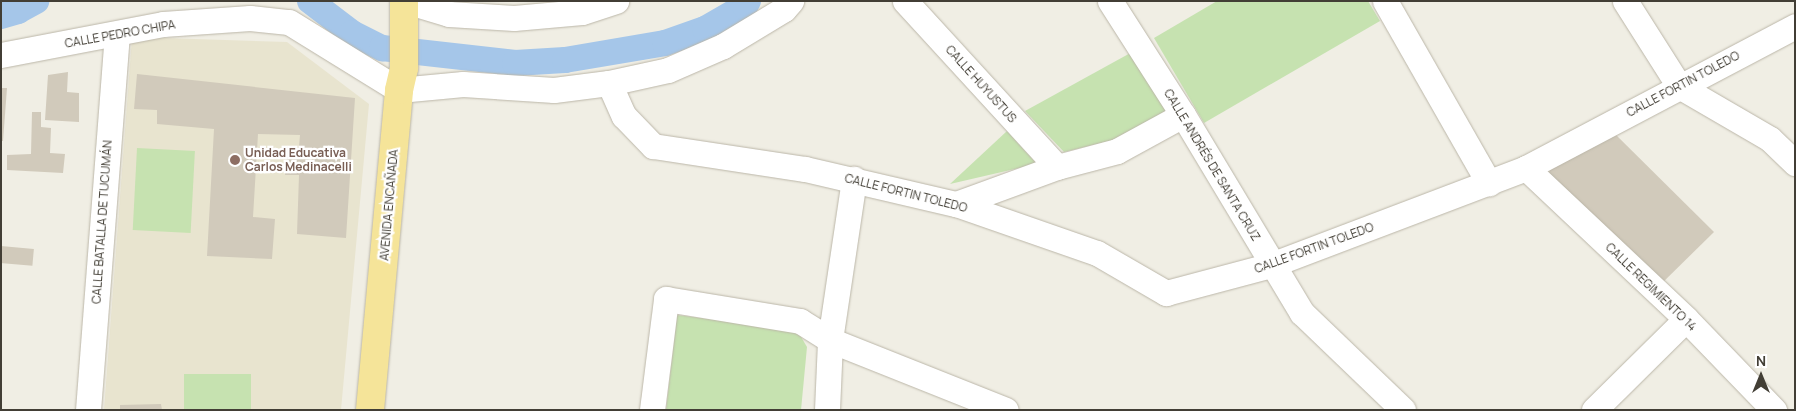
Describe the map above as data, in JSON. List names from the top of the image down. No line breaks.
{"streets":{"main road":["AVENIDA ENCAÑADA"],"street":["CALLE PEDRO CHIPA","CALLE HUYUSTUS","CALLE FORTIN TOLEDO","CALLE ANDRÉS DE SANTA CRUZ","CALLE BATALLA DE TUCUMÁN","CALLE REGIMIENTO 14"]},"crossings":[["CALLE PEDRO CHIPA","AVENIDA ENCAÑADA"],["CALLE PEDRO CHIPA","CALLE BATALLA DE TUCUMÁN"],["CALLE FORTIN TOLEDO","CALLE ANDRÉS DE SANTA CRUZ"],["CALLE FORTIN TOLEDO","CALLE REGIMIENTO 14"]],"places":["Unidad Educativa Carlos Medinacelli"],"north":"top"}
